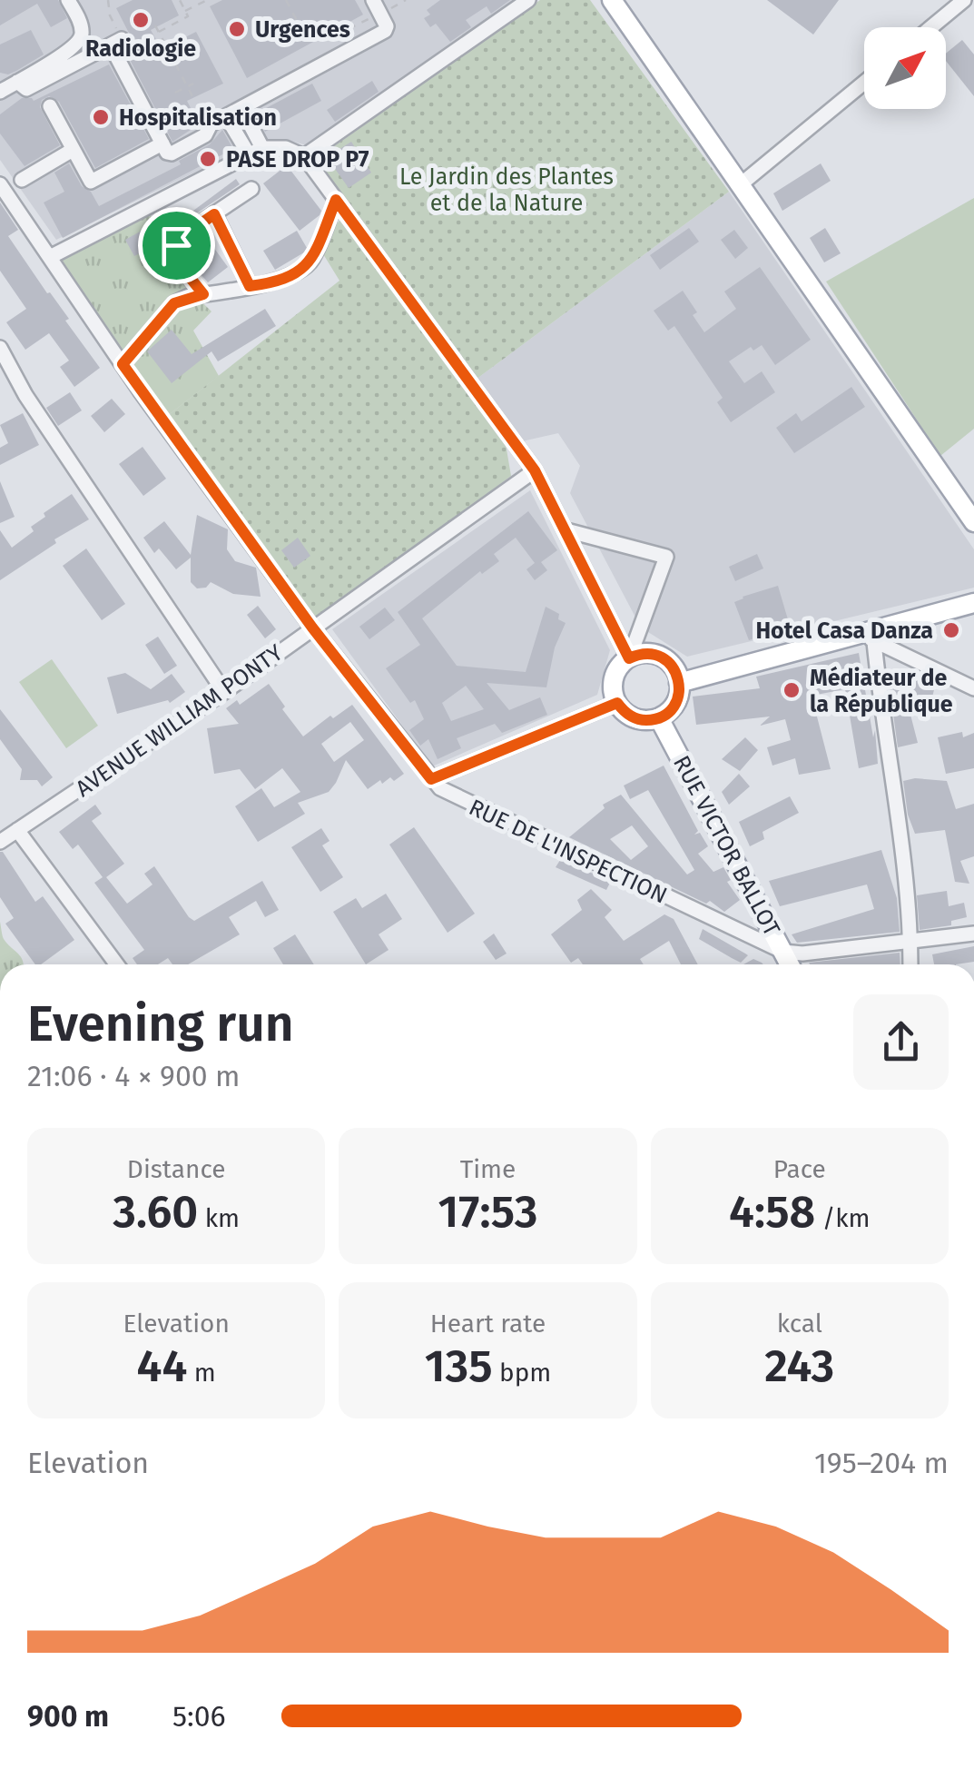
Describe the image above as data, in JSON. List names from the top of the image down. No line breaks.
{"streets":{"main road":["RUE VICTOR BALLOT"],"street":["AVENUE WILLIAM PONTY","RUE DE L'INSPECTION"]},"crossings":[["AVENUE WILLIAM PONTY","RUE DE L'INSPECTION"],["RUE VICTOR BALLOT","RUE DE L'INSPECTION"]],"parks":["Le Jardin des Plantes et de la Nature"],"places":["Radiologie","Urgences","Hospitalisation","PASE DROP P7","Hotel Casa Danza","Médiateur de la République"],"north":"top right","page":{"heading":["Evening run","21:06 · 4 × 900 m"],"stats":[["Distance","3.60 km"],["Time","17:53"],["Pace","4:58 /km"],["Elevation","44 m"],["Heart rate","135 bpm"],["kcal","243"]],"chart":["Elevation","195–204 m"],"list":[{"name":"900 m","note":"5:06"}]}}
